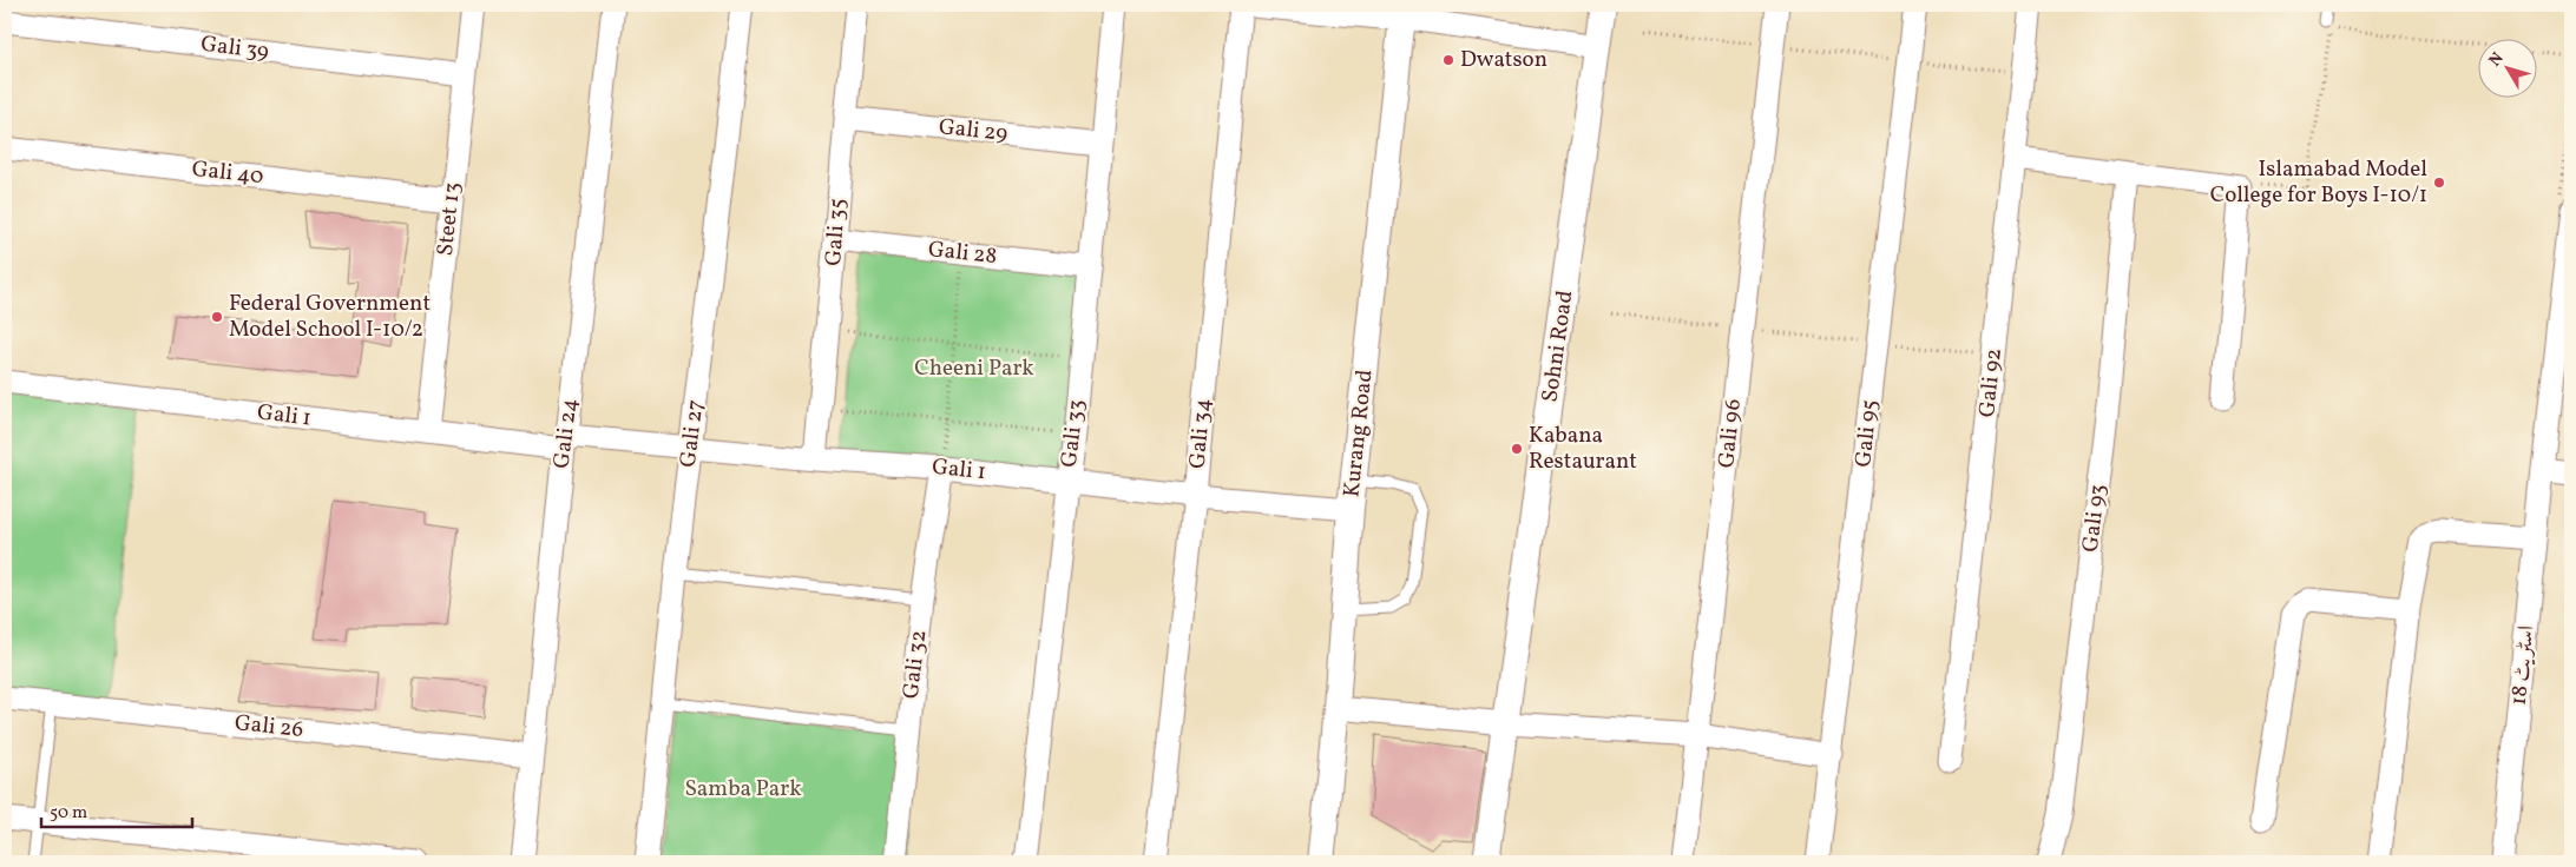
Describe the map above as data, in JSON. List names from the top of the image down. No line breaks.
{"streets":{"street":["Gali 39","Gali 29","Gali 40","Steet 13","Gali 35","Gali 28","Sohni Road","Gali 92","Gali 1","Gali 24","Gali 27","Gali 33","Gali 34","Kurang Road","Gali 96","Gali 95","Gali 93","Gali 32","اسٹریٹ 18","Gali 26"]},"crossings":[["Gali 39","Steet 13"],["Gali 29","Gali 35"],["Gali 29","Gali 33"],["Gali 40","Steet 13"],["Steet 13","Gali 1"],["Gali 35","Gali 28"],["Gali 35","Gali 1"],["Gali 28","Gali 33"],["Gali 1","Gali 24"],["Gali 1","Gali 27"],["Gali 1","Gali 33"],["Gali 1","Gali 34"],["Gali 1","Kurang Road"],["Gali 1","Gali 32"],["Gali 24","Gali 26"]],"parks":["Cheeni Park","Samba Park"],"places":["Dwatson","Islamabad Model College for Boys I-10/1","Federal Government Model School I-10/2","Kabana Restaurant"],"scale_bar":"50 m","north":"top left"}
